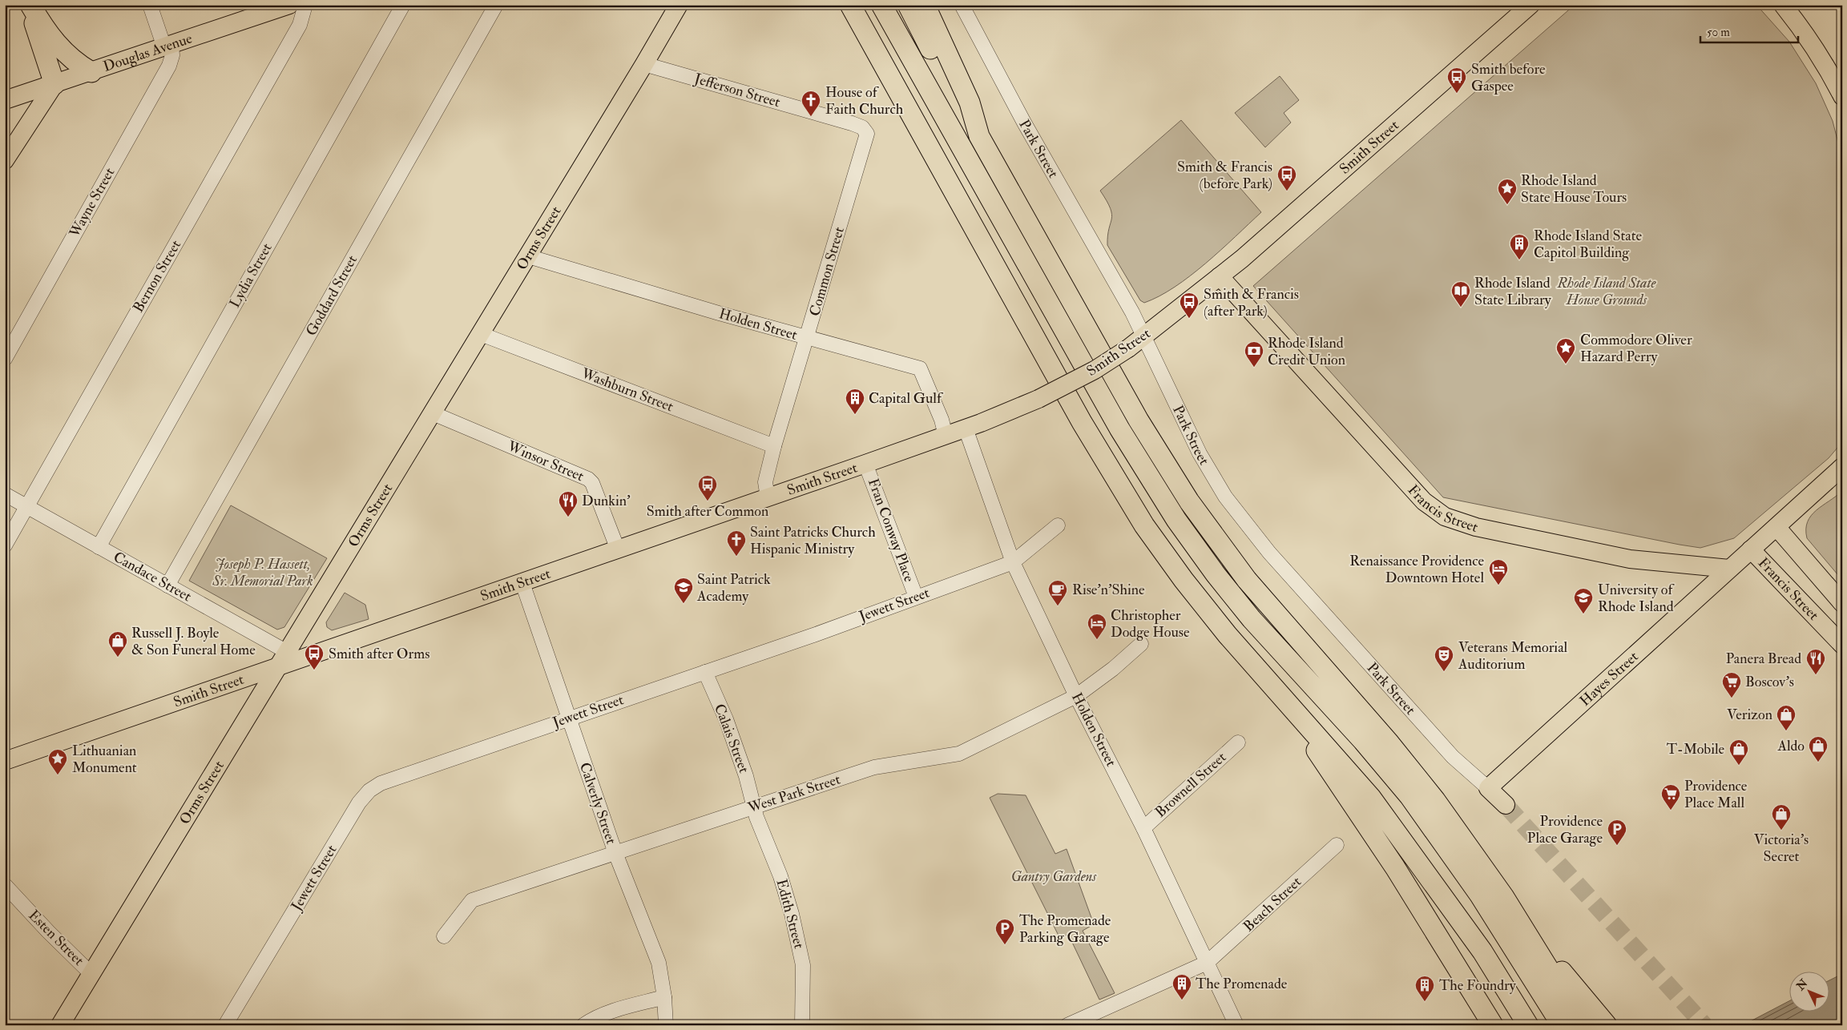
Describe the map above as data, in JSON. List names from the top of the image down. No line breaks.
{"streets":{"main road":["Douglas Avenue","Smith Street","Park Street","Orms Street","Francis Street","Hayes Street"],"street":["Jefferson Street","Wayne Street","Common Street","Lydia Street","Bernon Street","Goddard Street","Holden Street","Washburn Street","Winsor Street","Fran Conway Place","Candace Street","Jewett Street","Calais Street","Brownell Street","West Park Street","Calverly Street","Beach Street","Edith Street","Esten Street"]},"crossings":[["Douglas Avenue","Wayne Street"],["Jefferson Street","Orms Street"],["Jefferson Street","Common Street"],["Smith Street","Park Street"],["Smith Street","Orms Street"],["Smith Street","Common Street"],["Smith Street","Holden Street"],["Smith Street","Winsor Street"],["Smith Street","Francis Street"],["Smith Street","Fran Conway Place"],["Smith Street","Candace Street"],["Smith Street","Calverly Street"],["Park Street","Hayes Street"],["Orms Street","Holden Street"],["Orms Street","Washburn Street"],["Orms Street","Winsor Street"],["Orms Street","Candace Street"],["Orms Street","Esten Street"],["Common Street","Holden Street"],["Common Street","Washburn Street"],["Lydia Street","Candace Street"],["Bernon Street","Candace Street"],["Goddard Street","Candace Street"],["Holden Street","Jewett Street"],["Holden Street","Brownell Street"],["Holden Street","West Park Street"],["Holden Street","Beach Street"],["Francis Street","Hayes Street"],["Fran Conway Place","Jewett Street"],["Jewett Street","Calais Street"],["Jewett Street","Calverly Street"],["Calais Street","West Park Street"],["Calais Street","Edith Street"],["West Park Street","Calverly Street"],["West Park Street","Edith Street"]],"parks":["Rhode Island State House Grounds","Joseph P. Hassett, Sr. Memorial Park","Gantry Gardens"],"places":{"bus stop":["Smith before Gaspee","Smith & Francis (before Park)","Smith & Francis (after Park)","Smith after Common","Smith after Orms"],"church":["House of Faith Church","Saint Patricks Church Hispanic Ministry"],"place":["Rhode Island State House Tours","Commodore Oliver Hazard Perry","Lithuanian Monument"],"building":["Rhode Island State Capitol Building","Capital Gulf","The Promenade","The Foundry"],"library":["Rhode Island State Library"],"bank":["Rhode Island Credit Union"],"restaurant":["Dunkin'","Panera Bread"],"hotel":["Renaissance Providence Downtown Hotel","Christopher Dodge House"],"school or university":["Saint Patrick Academy","University of Rhode Island"],"cafe":["Rise'n'Shine"],"shop":["Russell J. Boyle & Son Funeral Home","Verizon","Aldo","T-Mobile","Victoria's Secret"],"theatre":["Veterans Memorial Auditorium"],"supermarket":["Boscov's","Providence Place Mall"],"parking":["Providence Place Garage","The Promenade Parking Garage"]},"scale_bar":"50 m","north":"top left"}
